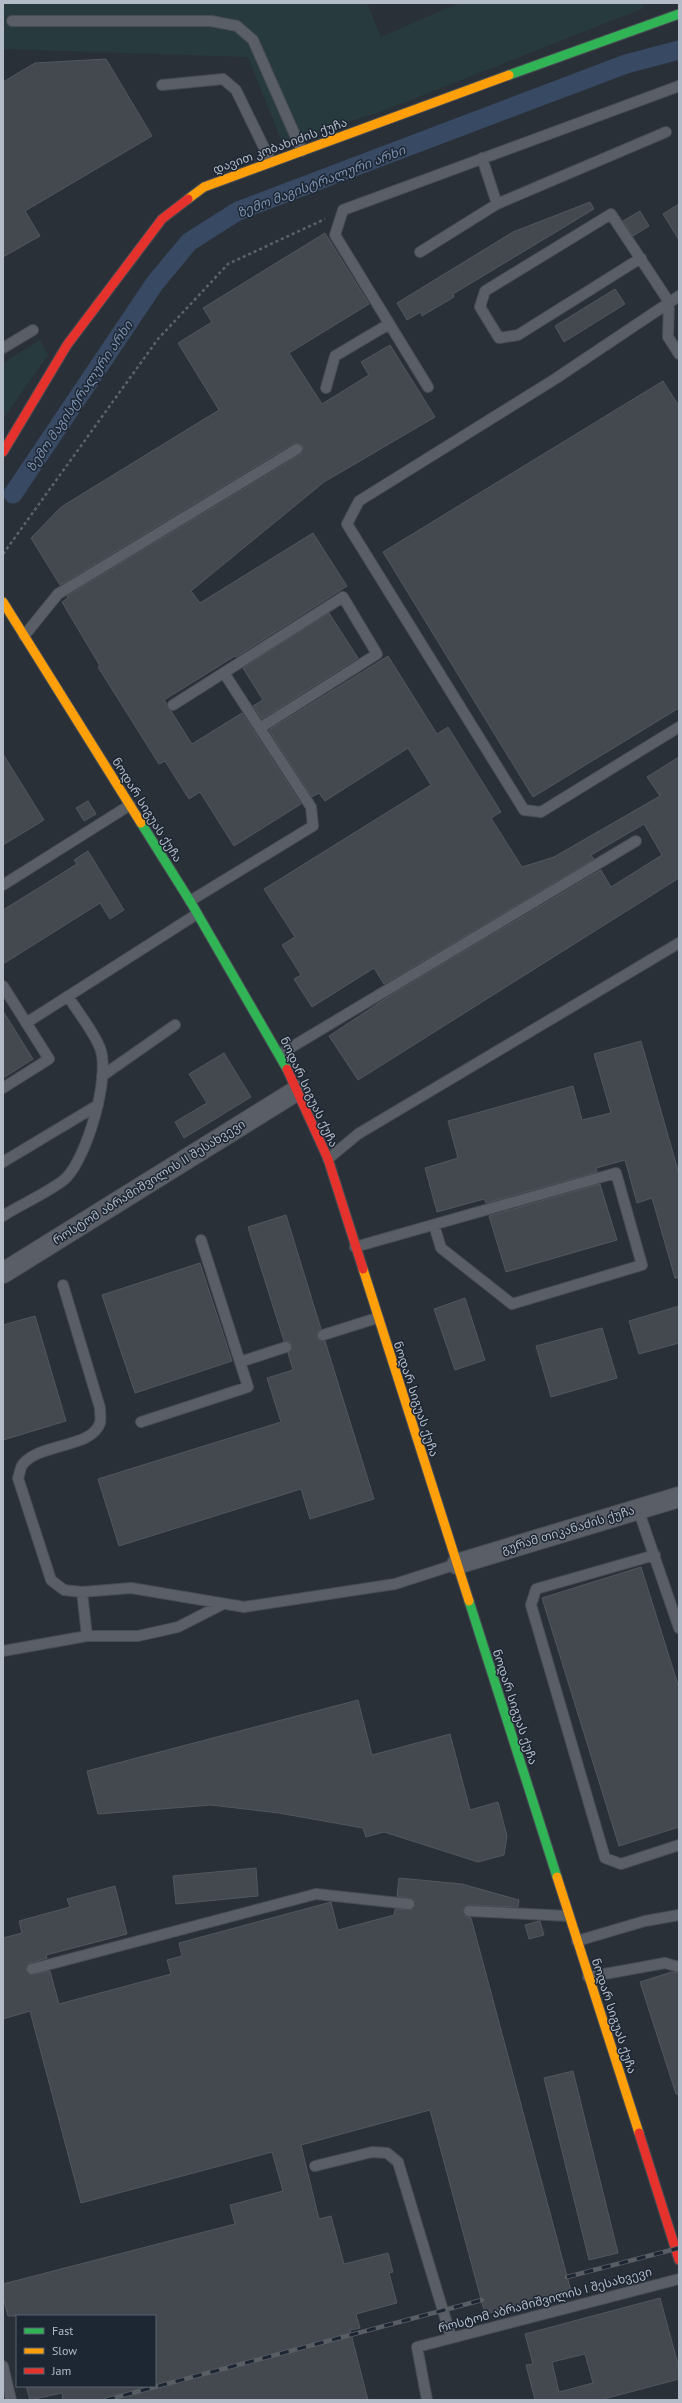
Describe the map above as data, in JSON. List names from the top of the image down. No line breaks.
{"streets":{"street":["დავით კობახიძის ქუჩა","ნოდარ სიგუას ქუჩა","როსტომ აბრამიშვილის II შესახვევი","გურამ თიკანაძის ქუჩა"],"lane":["როსტომ აბრამიშვილის I შესახვევი"]},"crossings":[["ნოდარ სიგუას ქუჩა","როსტომ აბრამიშვილის II შესახვევი"],["ნოდარ სიგუას ქუჩა","გურამ თიკანაძის ქუჩა"]],"water":["ზემო მაგისტრალური არხი"],"legend":["Fast","Slow","Jam"]}
